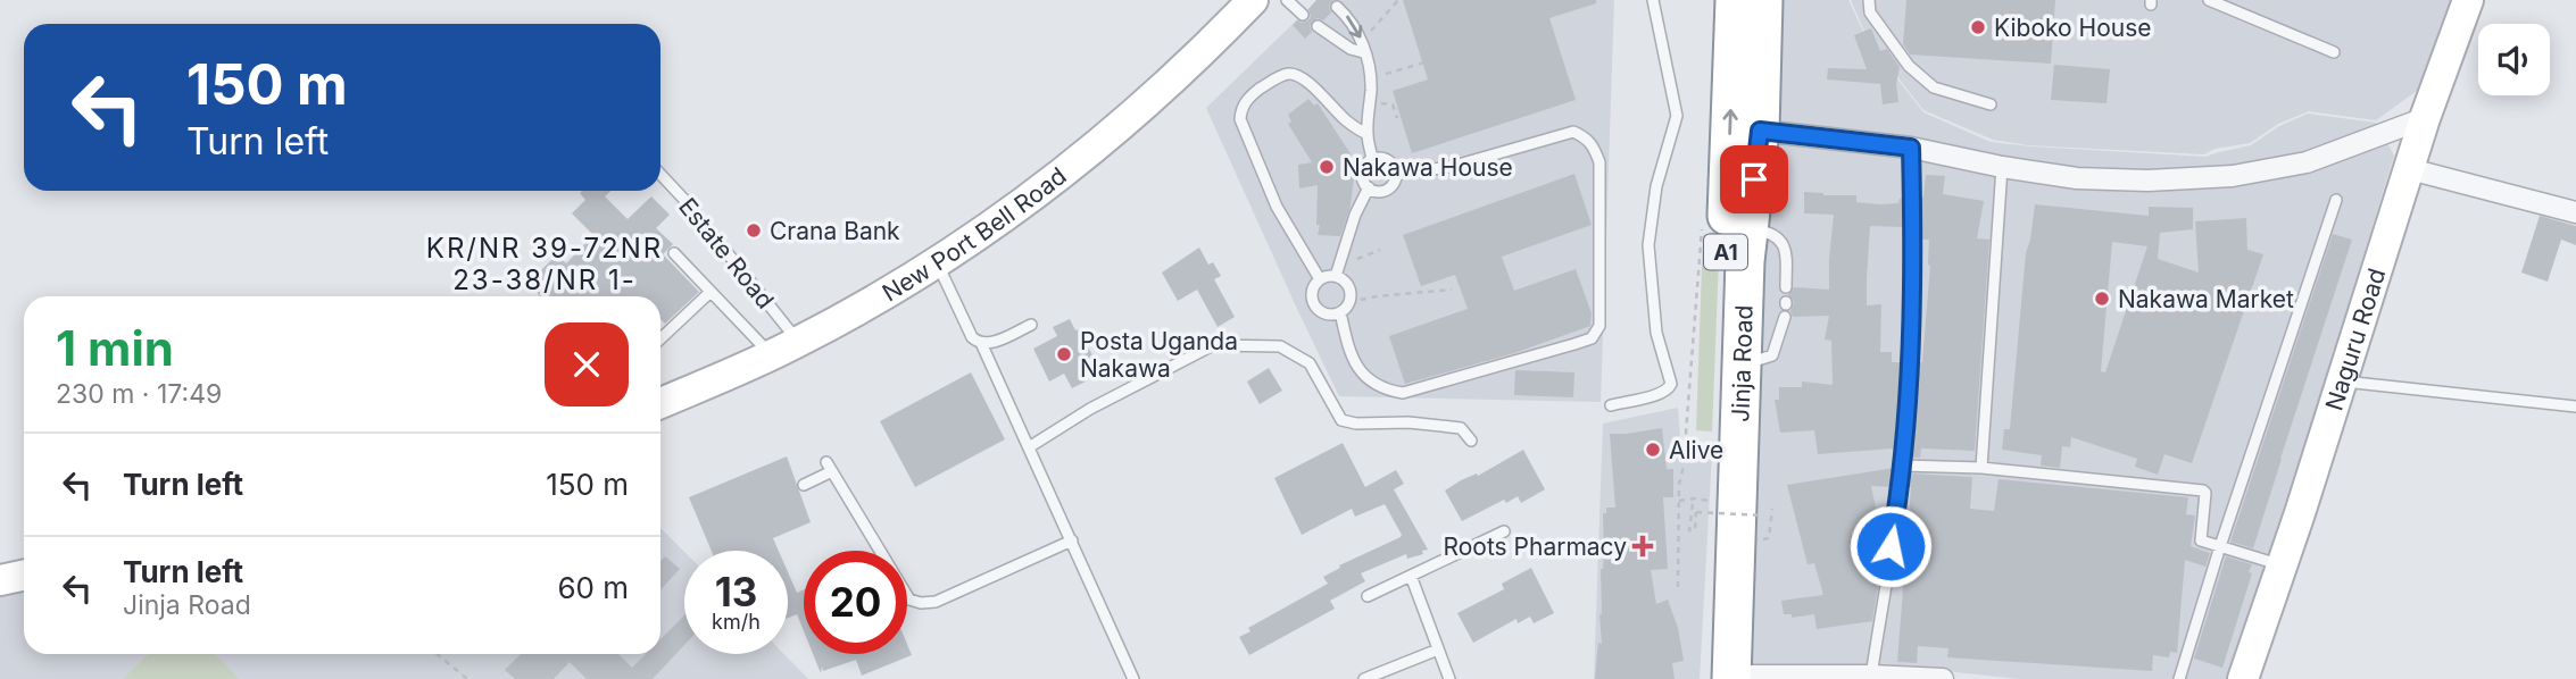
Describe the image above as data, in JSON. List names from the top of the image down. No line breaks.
{"streets":{"highway":["A1","Jinja Road"],"main road":["New Port Bell Road","Naguru Road"],"lane":["Estate Road"]},"crossings":[["New Port Bell Road","Estate Road"]],"districts":["KR/NR 39-72NR 23-38/NR 1-"],"places":{"other":["Kiboko House","Nakawa House","Crana Bank","Nakawa Market","Posta Uganda Nakawa","Alive"],"health":["Roots Pharmacy"]},"page":{"turn":["150 m","Turn left"],"heading":["1 min","230 m · 17:49"],"list":[{"name":"Turn left","value":"150 m"},{"name":"Turn left","note":"Jinja Road","value":"60 m"}],"speed":"13 km/h","limit":"20"}}
